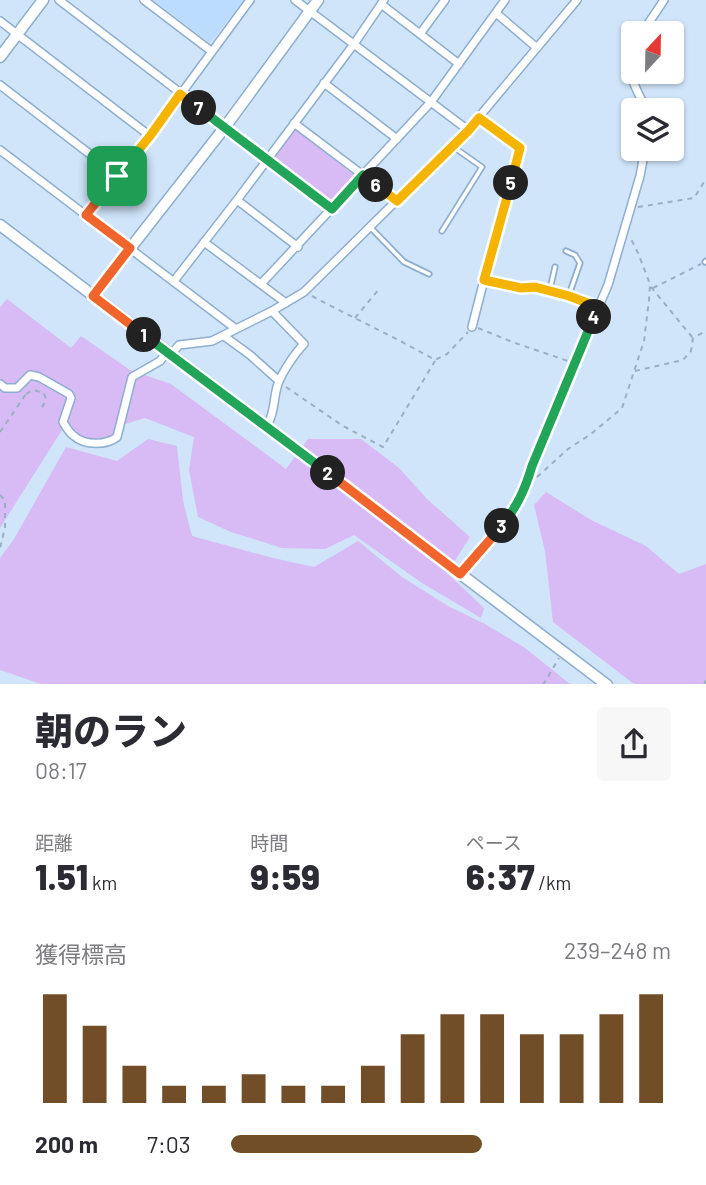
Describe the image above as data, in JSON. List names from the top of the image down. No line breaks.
{"north":"top","page":{"pins":["7","5","6","4","1","2","3"],"heading":["朝のラン","08:17"],"stats":[["距離","1.51 km"],["時間","9:59"],["ペース","6:37 /km"]],"chart":["獲得標高","239–248 m"],"list":[{"name":"200 m","note":"7:03"}]}}
